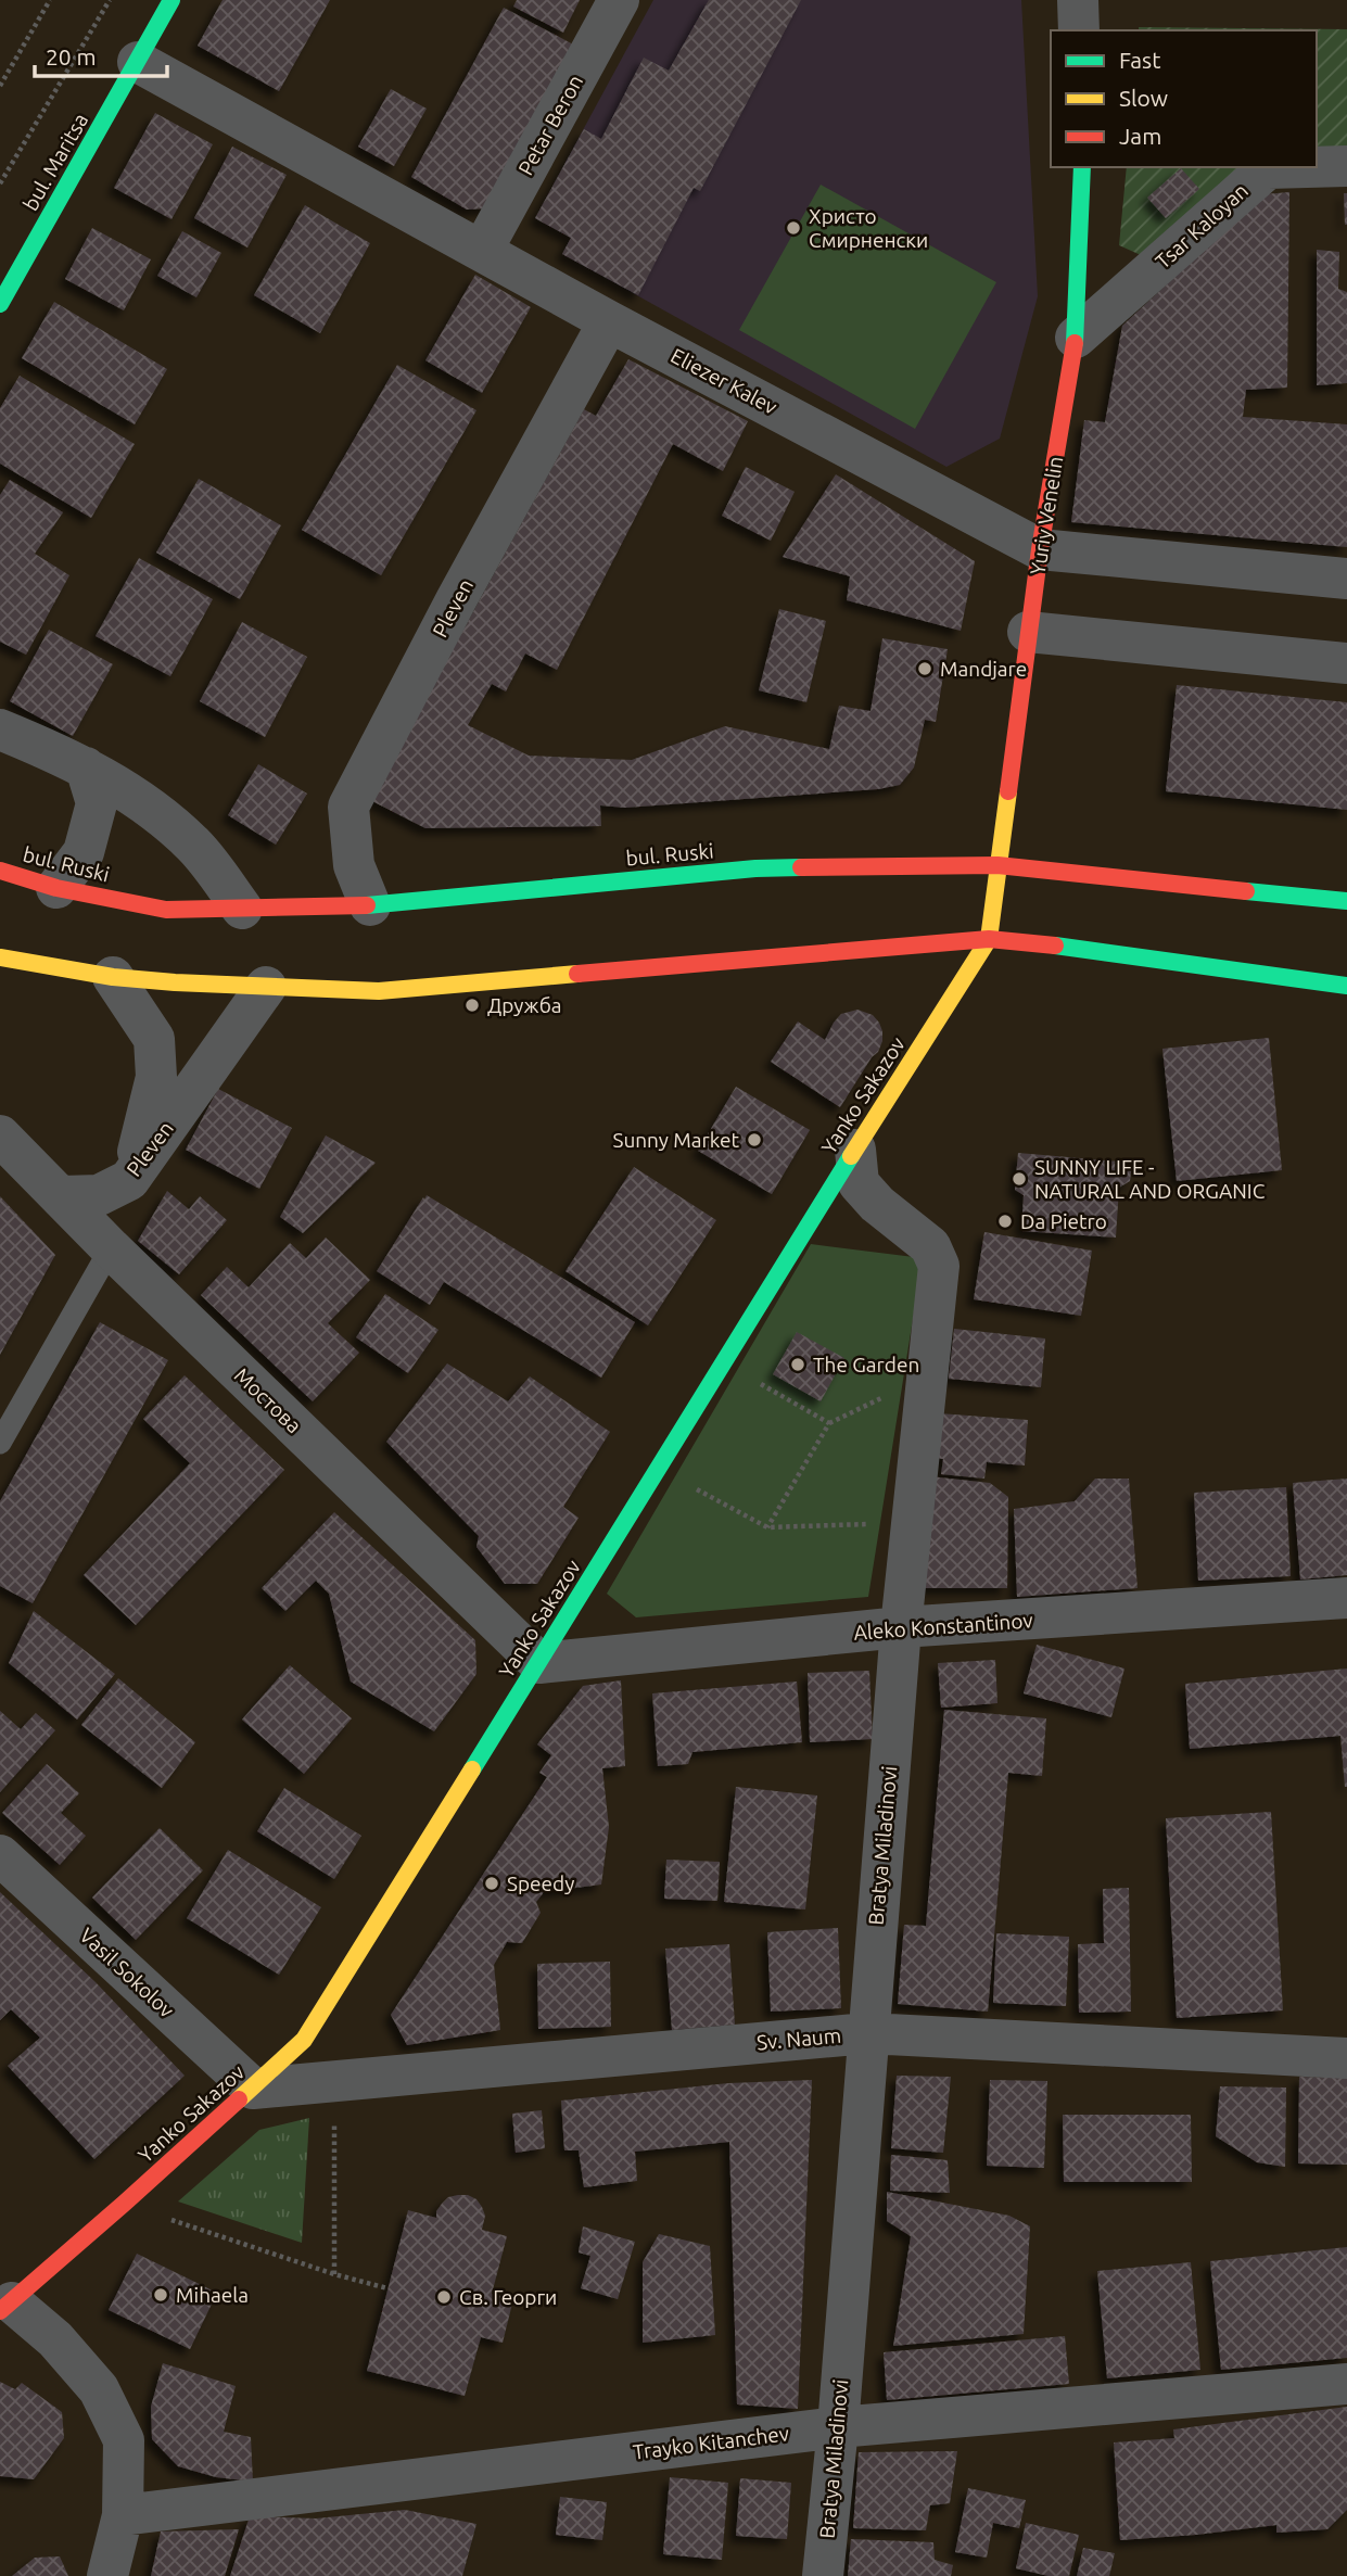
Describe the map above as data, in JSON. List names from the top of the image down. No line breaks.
{"streets":{"street":["Petar Beron","bul. Maritsa","Tsar Kaloyan","Eliezer Kalev","Yuriy Venelin","Pleven","bul. Ruski","Yanko Sakazov","Мостова","Aleko Konstantinov","Bratya Miladinovi","Vasil Sokolov","Sv. Naum","Trayko Kitanchev"]},"crossings":[["Petar Beron","Eliezer Kalev"],["bul. Maritsa","Eliezer Kalev"],["Tsar Kaloyan","Yuriy Venelin"],["Eliezer Kalev","Yuriy Venelin"],["Eliezer Kalev","Pleven"],["Yuriy Venelin","bul. Ruski"],["Yuriy Venelin","Yanko Sakazov"],["Pleven","bul. Ruski"],["Pleven","Мостова"],["bul. Ruski","Yanko Sakazov"],["Yanko Sakazov","Мостова"],["Yanko Sakazov","Aleko Konstantinov"],["Yanko Sakazov","Bratya Miladinovi"],["Yanko Sakazov","Vasil Sokolov"],["Yanko Sakazov","Sv. Naum"],["Мостова","Aleko Konstantinov"],["Aleko Konstantinov","Bratya Miladinovi"],["Bratya Miladinovi","Sv. Naum"],["Bratya Miladinovi","Trayko Kitanchev"],["Vasil Sokolov","Sv. Naum"]],"places":["Христо Смирненски","Mandjare","Дружба","Sunny Market","SUNNY LIFE - NATURAL AND ORGANIC","Da Pietro","The Garden","Speedy","Mihaela","Св. Георги"],"legend":["Fast","Slow","Jam"],"scale_bar":"20 m"}
